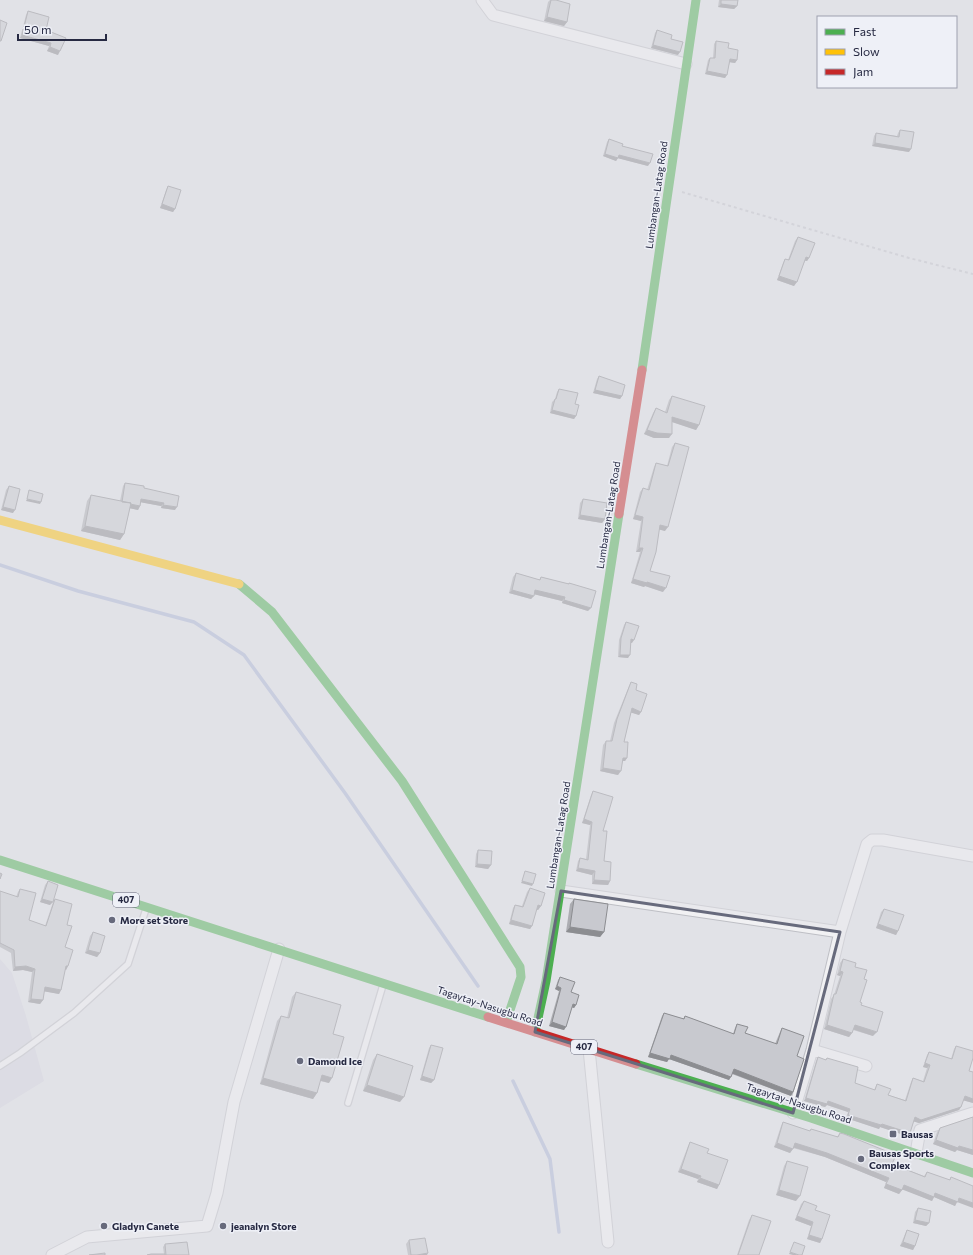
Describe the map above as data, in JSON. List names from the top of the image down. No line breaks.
{"streets":{"street":["Lumbangan-Latag Road","407","Tagaytay-Nasugbu Road"]},"crossings":[["Lumbangan-Latag Road","Tagaytay-Nasugbu Road"]],"places":{"other":["More set Store","Damond Ice","Bausas Sports Complex","Gladyn Canete","jeanalyn Store"],"transit":["Bausas"]},"legend":["Fast","Slow","Jam"],"scale_bar":"50 m"}
